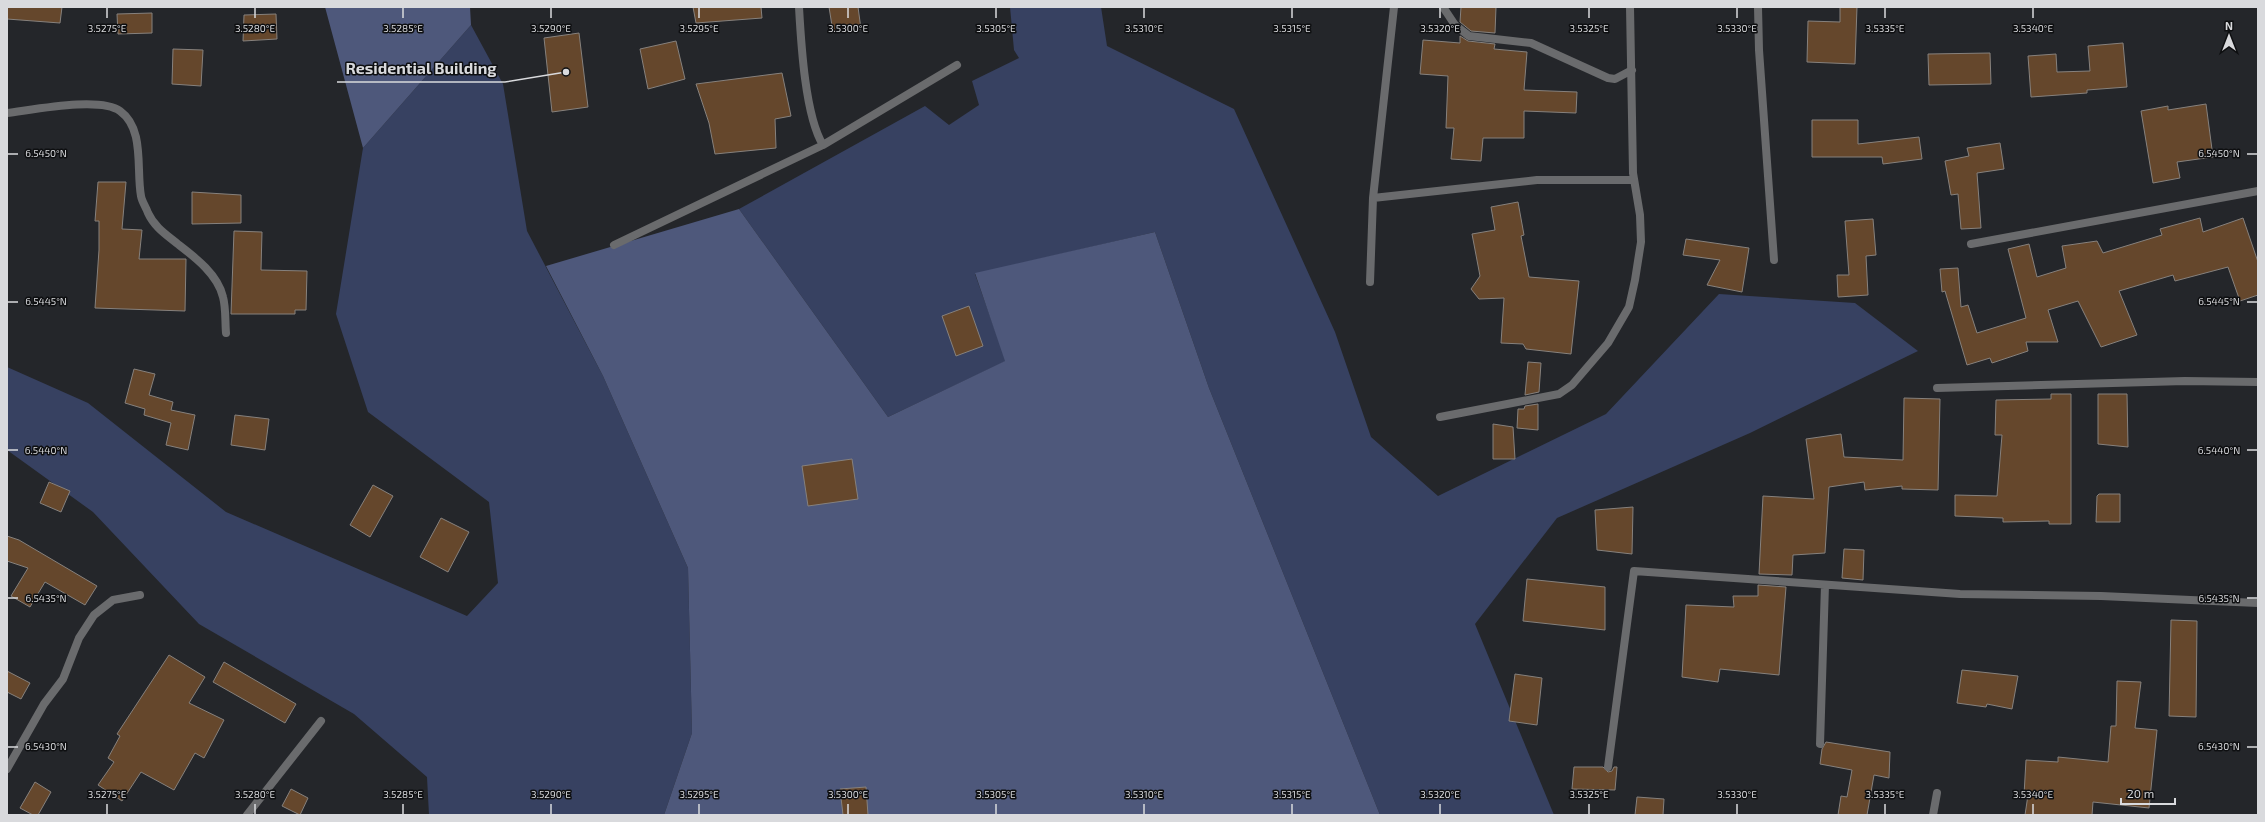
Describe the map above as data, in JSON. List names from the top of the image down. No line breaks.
{"places":["Residential Building"],"scale_bar":"20 m","north":"top","coordinates":["3.5275°E","3.5280°E","3.5285°E","3.5290°E","3.5295°E","3.5300°E","3.5305°E","3.5310°E","3.5315°E","3.5320°E","3.5325°E","3.5330°E","3.5335°E","3.5340°E","6.5450°N","6.5445°N","6.5440°N","6.5435°N","6.5430°N"]}
